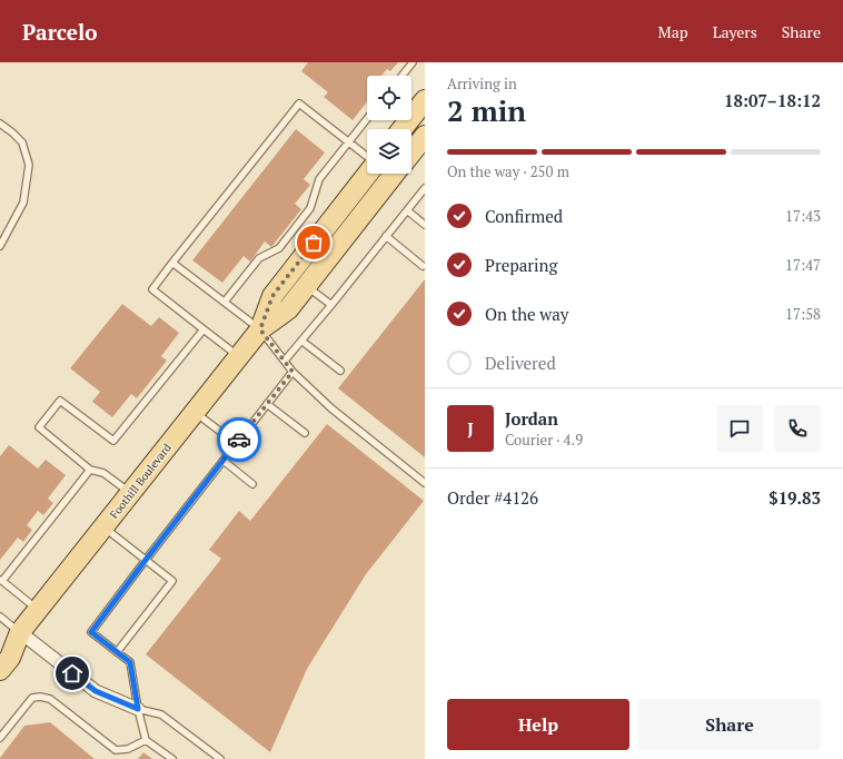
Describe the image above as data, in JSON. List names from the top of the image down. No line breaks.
{"streets":{"main road":["Foothill Boulevard"]},"page":{"header":"Parcelo","nav":["Map","Layers","Share"],"heading":["2 min","Arriving in","18:07–18:12"],"panel":["Jordan","Courier · 4.9","Order #4126","$19.83"],"bar":"On the way · 250 m","list":[["Confirmed","17:43"],["Preparing","17:47"],["On the way","17:58"],"Delivered"],"round":"J","buttons":["Help","Share"]}}
